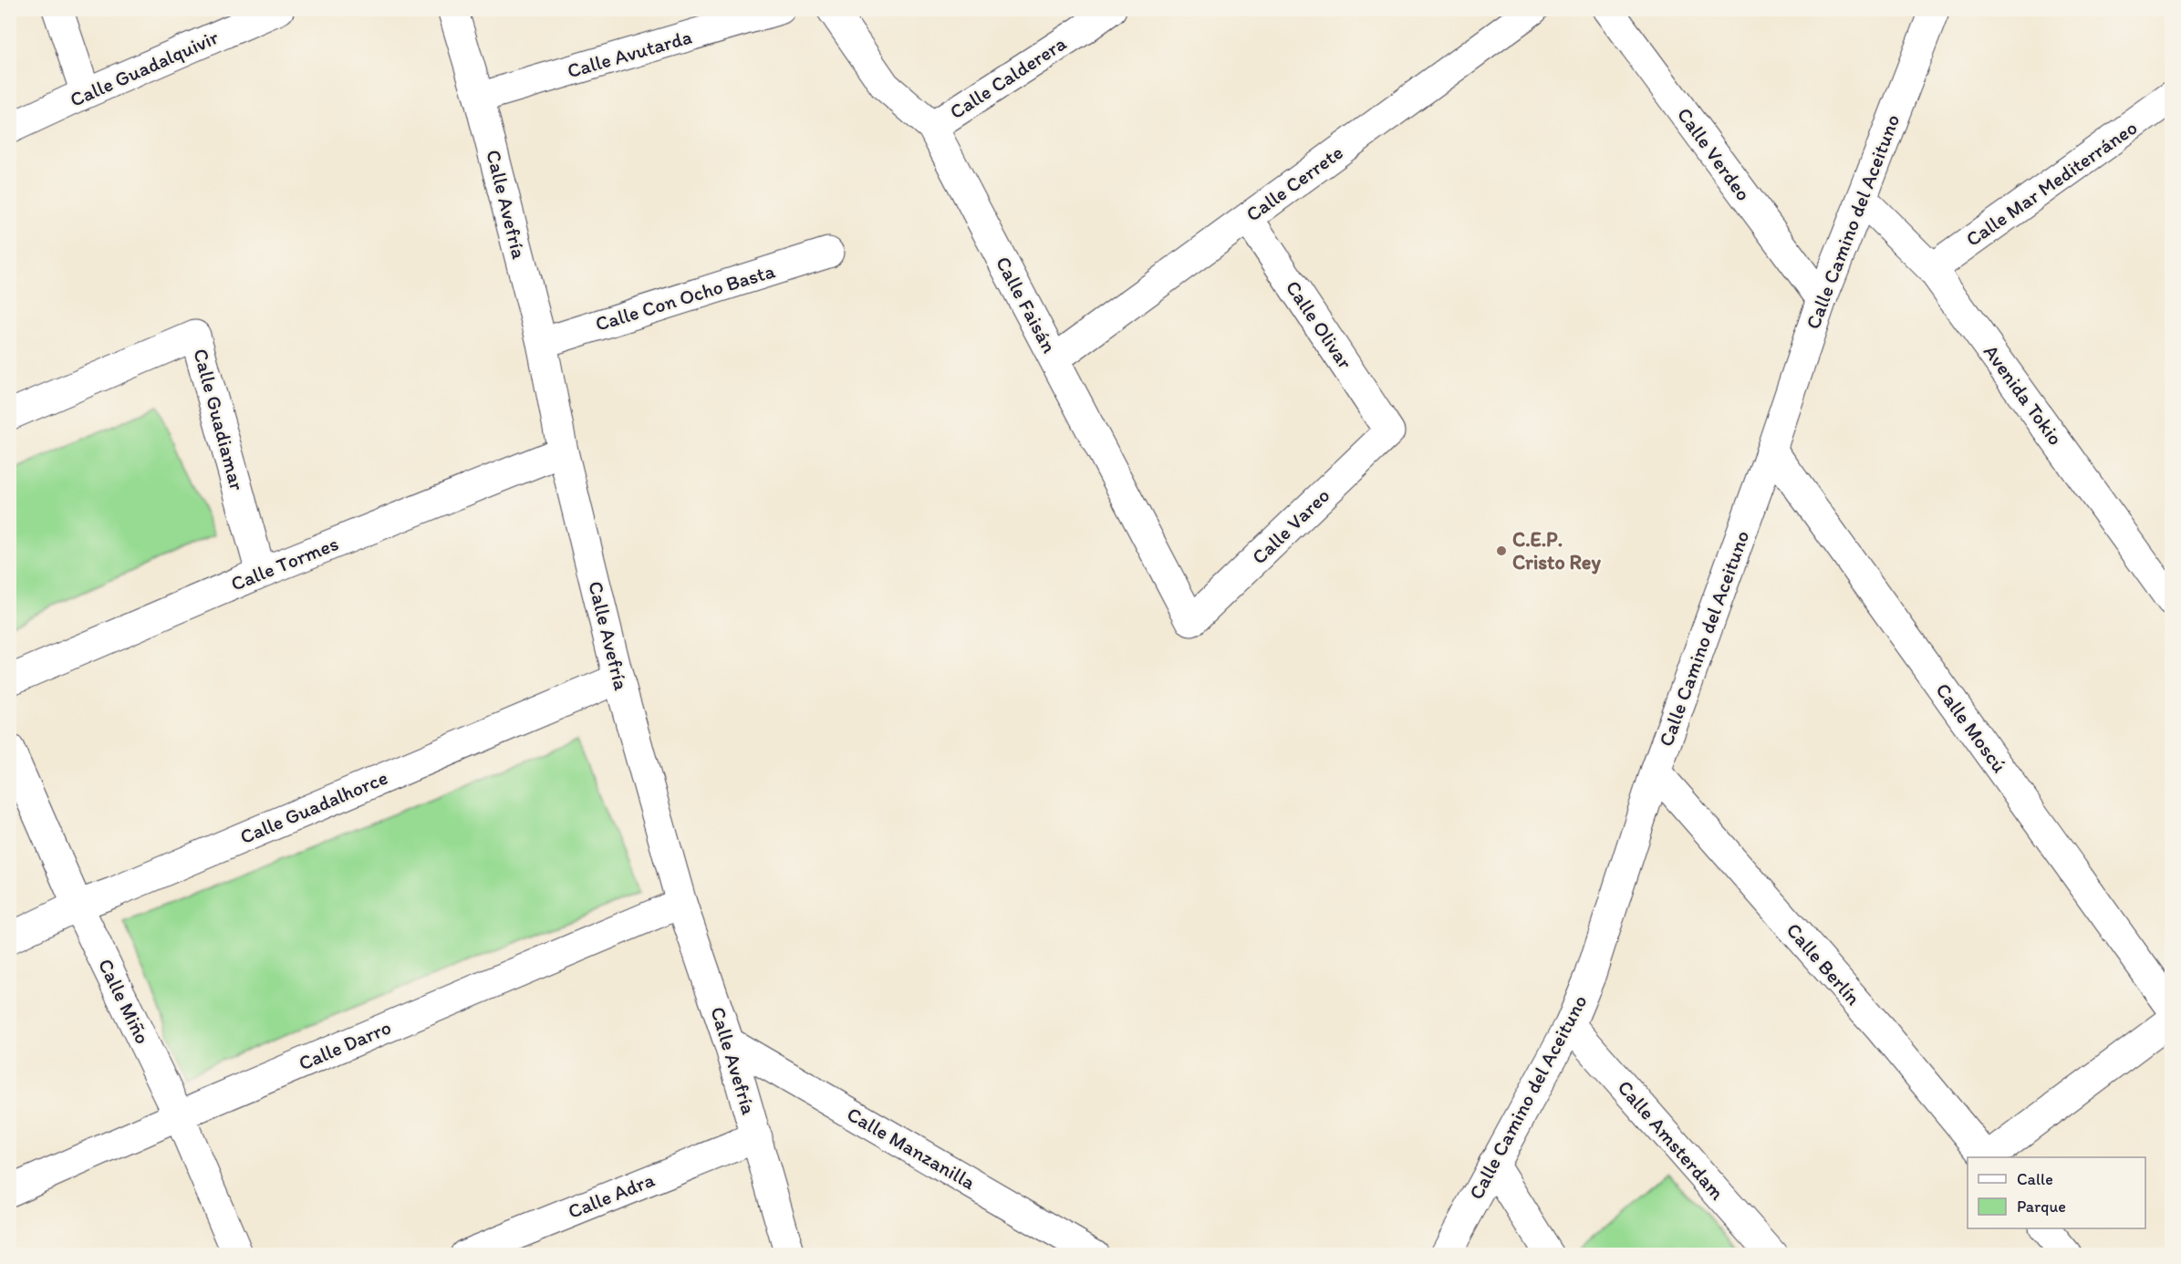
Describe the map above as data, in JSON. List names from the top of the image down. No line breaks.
{"streets":{"street":["Calle Avutarda","Calle Guadalquivir","Calle Calderera","Calle Verdeo","Calle Cerrete","Calle Mar Mediterráneo","Calle Avefría","Calle Camino del Aceituno","Calle Con Ocho Basta","Calle Faisán","Calle Olivar","Avenida Tokio","Calle Guadiamar","Calle Vareo","Calle Tormes","Calle Moscú","Calle Guadalhorce","Calle Berlín","Calle Miño","Calle Darro","Calle Amsterdam","Calle Manzanilla","Calle Adra"]},"crossings":[["Calle Avutarda","Calle Avefría"],["Calle Calderera","Calle Faisán"],["Calle Verdeo","Calle Camino del Aceituno"],["Calle Cerrete","Calle Faisán"],["Calle Cerrete","Calle Olivar"],["Calle Mar Mediterráneo","Avenida Tokio"],["Calle Avefría","Calle Con Ocho Basta"],["Calle Avefría","Calle Tormes"],["Calle Avefría","Calle Guadalhorce"],["Calle Avefría","Calle Darro"],["Calle Avefría","Calle Manzanilla"],["Calle Avefría","Calle Adra"],["Calle Camino del Aceituno","Avenida Tokio"],["Calle Camino del Aceituno","Calle Moscú"],["Calle Camino del Aceituno","Calle Berlín"],["Calle Camino del Aceituno","Calle Amsterdam"],["Calle Faisán","Calle Vareo"],["Calle Olivar","Calle Vareo"],["Calle Guadiamar","Calle Tormes"],["Calle Guadalhorce","Calle Miño"],["Calle Miño","Calle Darro"]],"places":["C.E.P. Cristo Rey"],"legend":["Calle","Parque"]}
